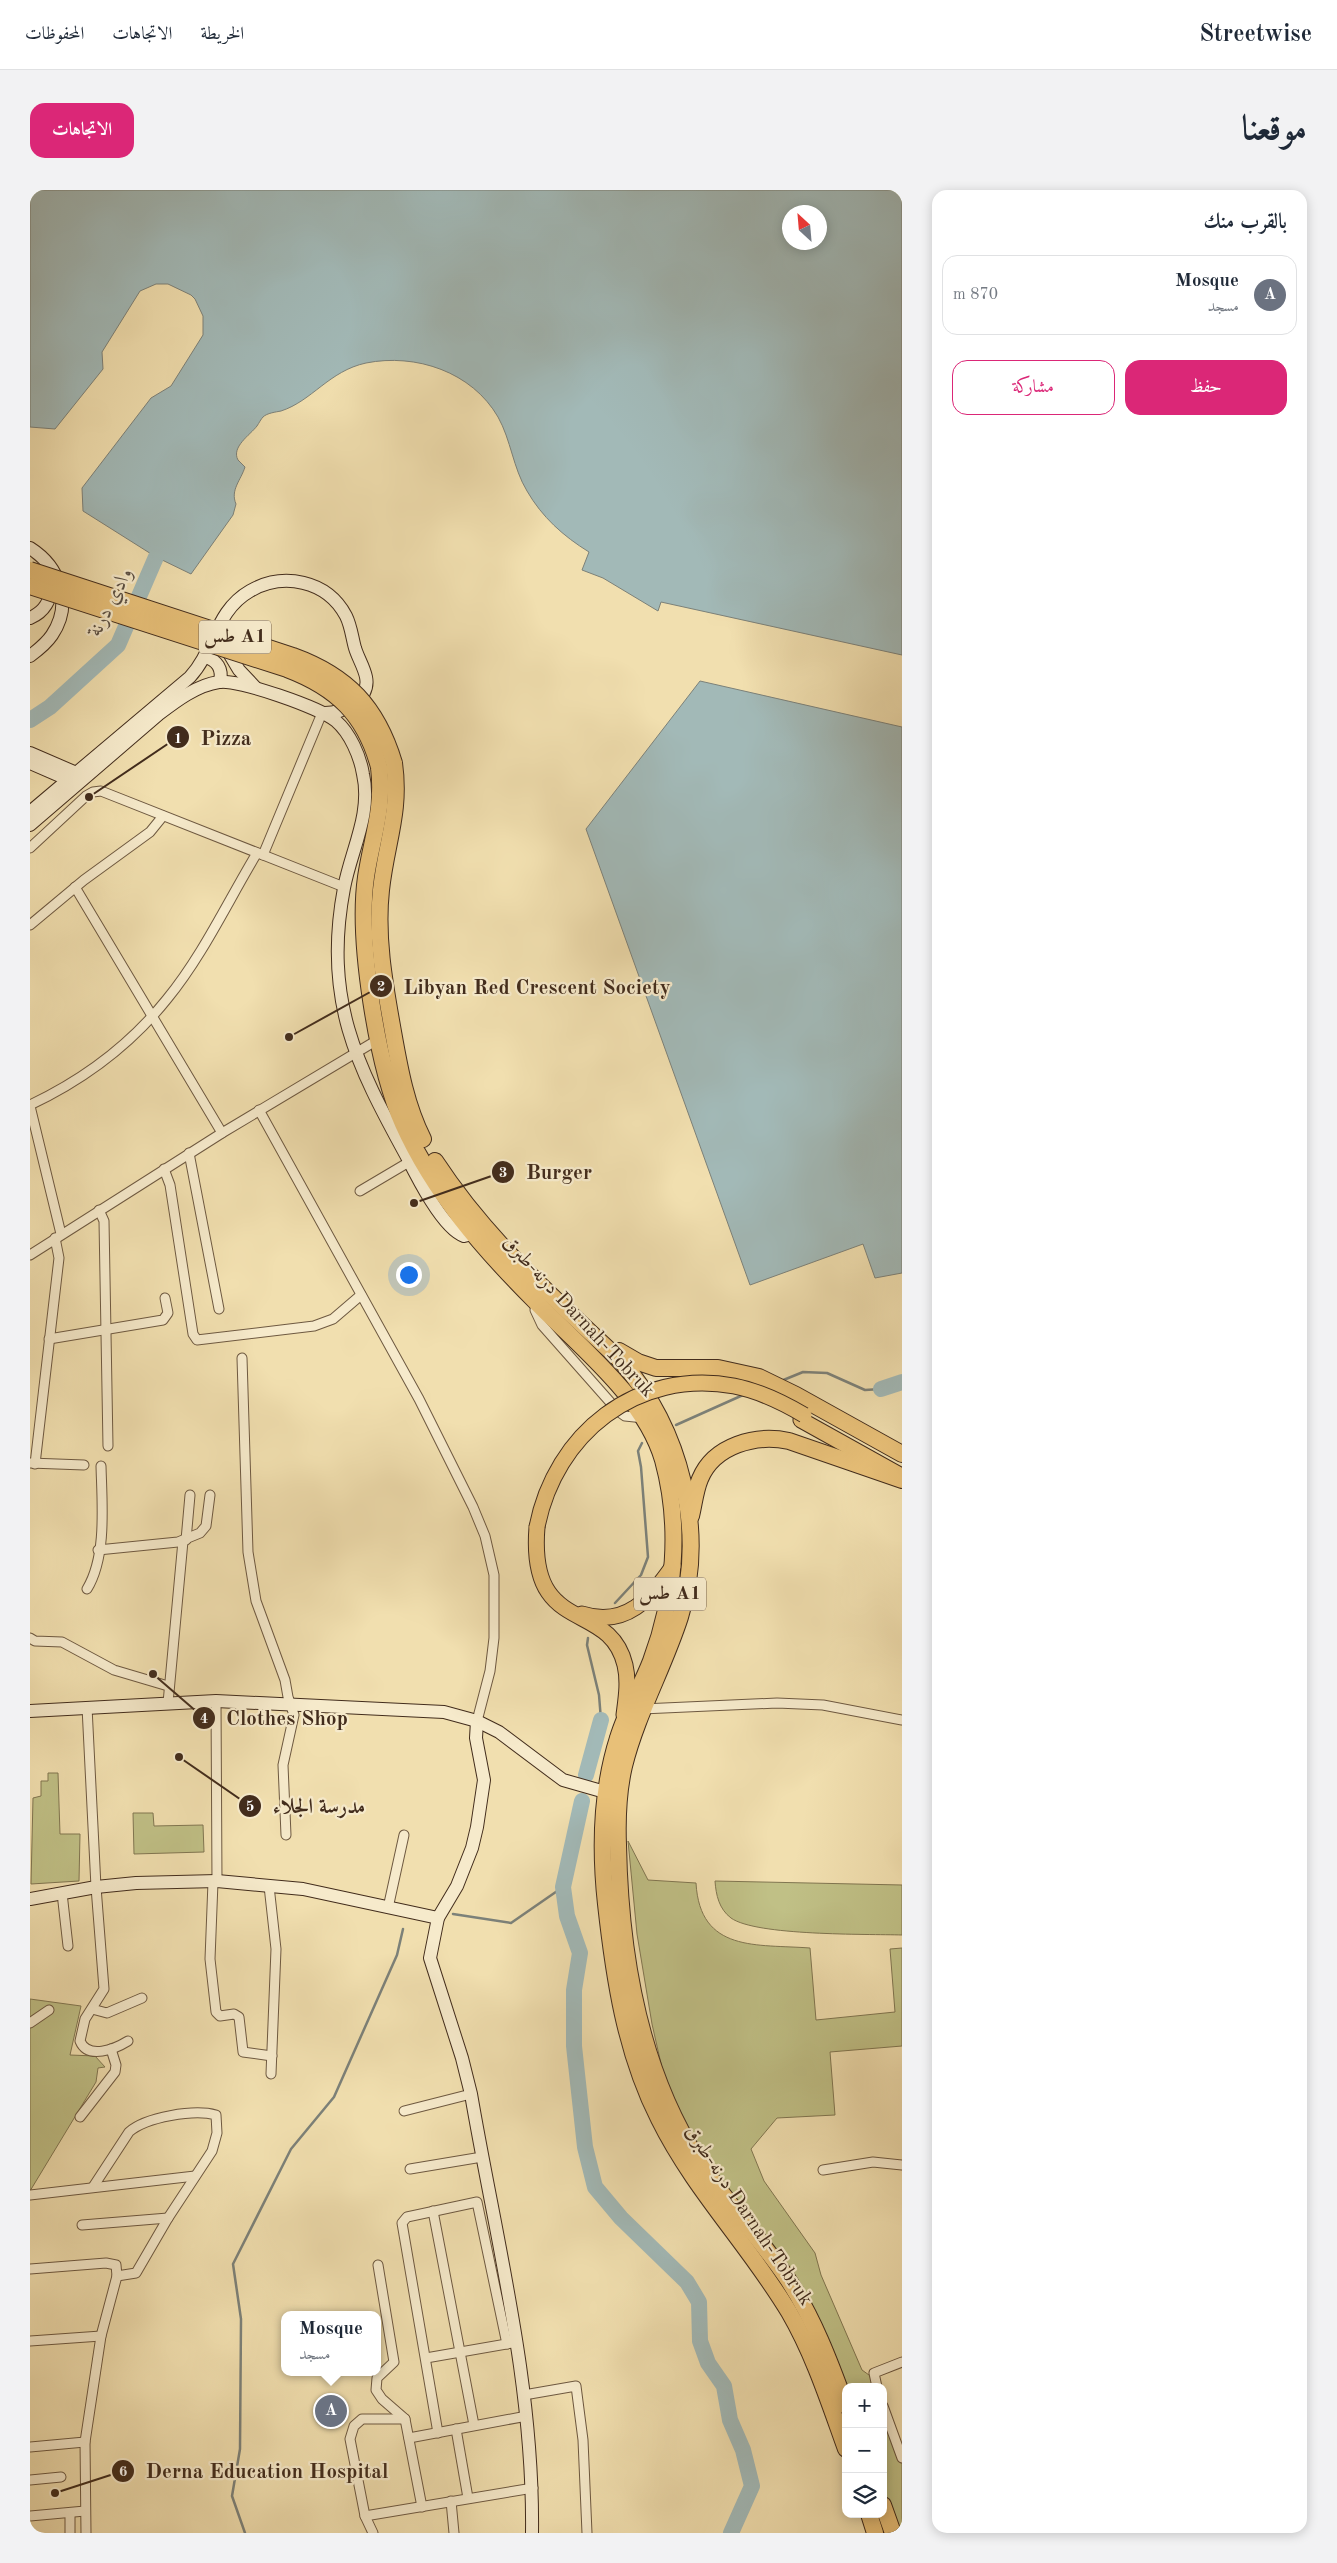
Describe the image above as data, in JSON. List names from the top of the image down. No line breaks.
{"streets":{"highway":["طس A1","درنه-طبرق Darnah-Tobruk"]},"crossings":[["طس A1","درنه-طبرق Darnah-Tobruk"]],"water":["وادي درنة"],"places":["Pizza","Libyan Red Crescent Society","Burger","Clothes Shop","مدرسة الجلاء","Derna Education Hospital"],"north":"top left","page":{"header":"Streetwise","nav":["الخريطة","الاتجاهات","المحفوظات"],"title":"موقعنا","buttons":["الاتجاهات",["حفظ","مشاركة"]],"heading":"بالقرب منك","list":[{"mark":"A","name":"Mosque","note":"مسجد","value":"870 m"}],"popup":["Mosque","مسجد"],"map_buttons":["+","−"],"pins":"A"}}
